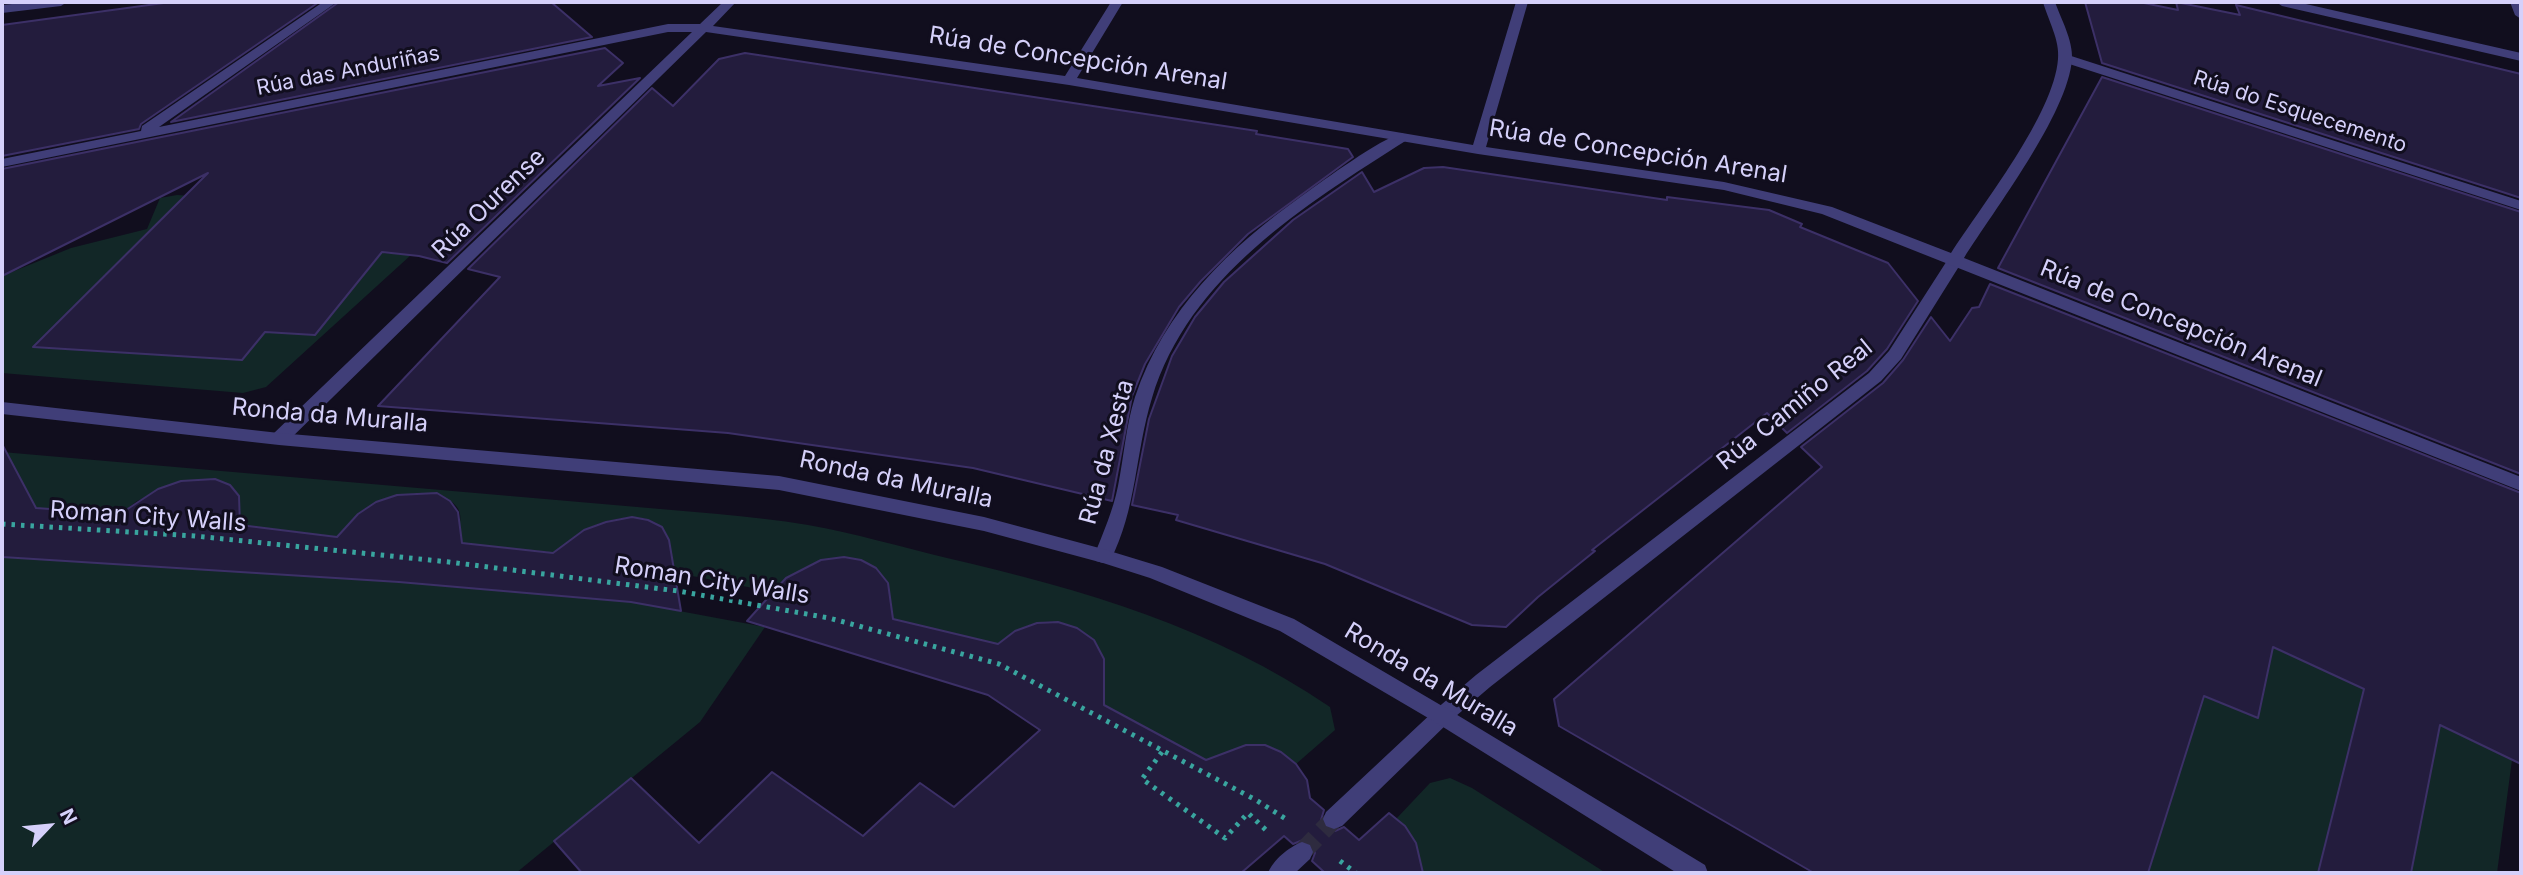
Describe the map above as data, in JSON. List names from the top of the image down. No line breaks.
{"streets":{"street":["Rúa de Concepción Arenal","Rúa das Anduriñas","Rúa do Esquecemento","Rúa Ourense","Rúa Camiño Real","Ronda da Muralla","Rúa da Xesta"],"path":["Roman City Walls"]},"crossings":[["Rúa de Concepción Arenal","Rúa das Anduriñas"],["Rúa de Concepción Arenal","Rúa Ourense"],["Rúa de Concepción Arenal","Rúa Camiño Real"],["Rúa de Concepción Arenal","Rúa da Xesta"],["Rúa das Anduriñas","Rúa Ourense"],["Rúa do Esquecemento","Rúa Camiño Real"],["Rúa Ourense","Ronda da Muralla"],["Rúa Camiño Real","Ronda da Muralla"],["Ronda da Muralla","Rúa da Xesta"]],"north":"top right"}
